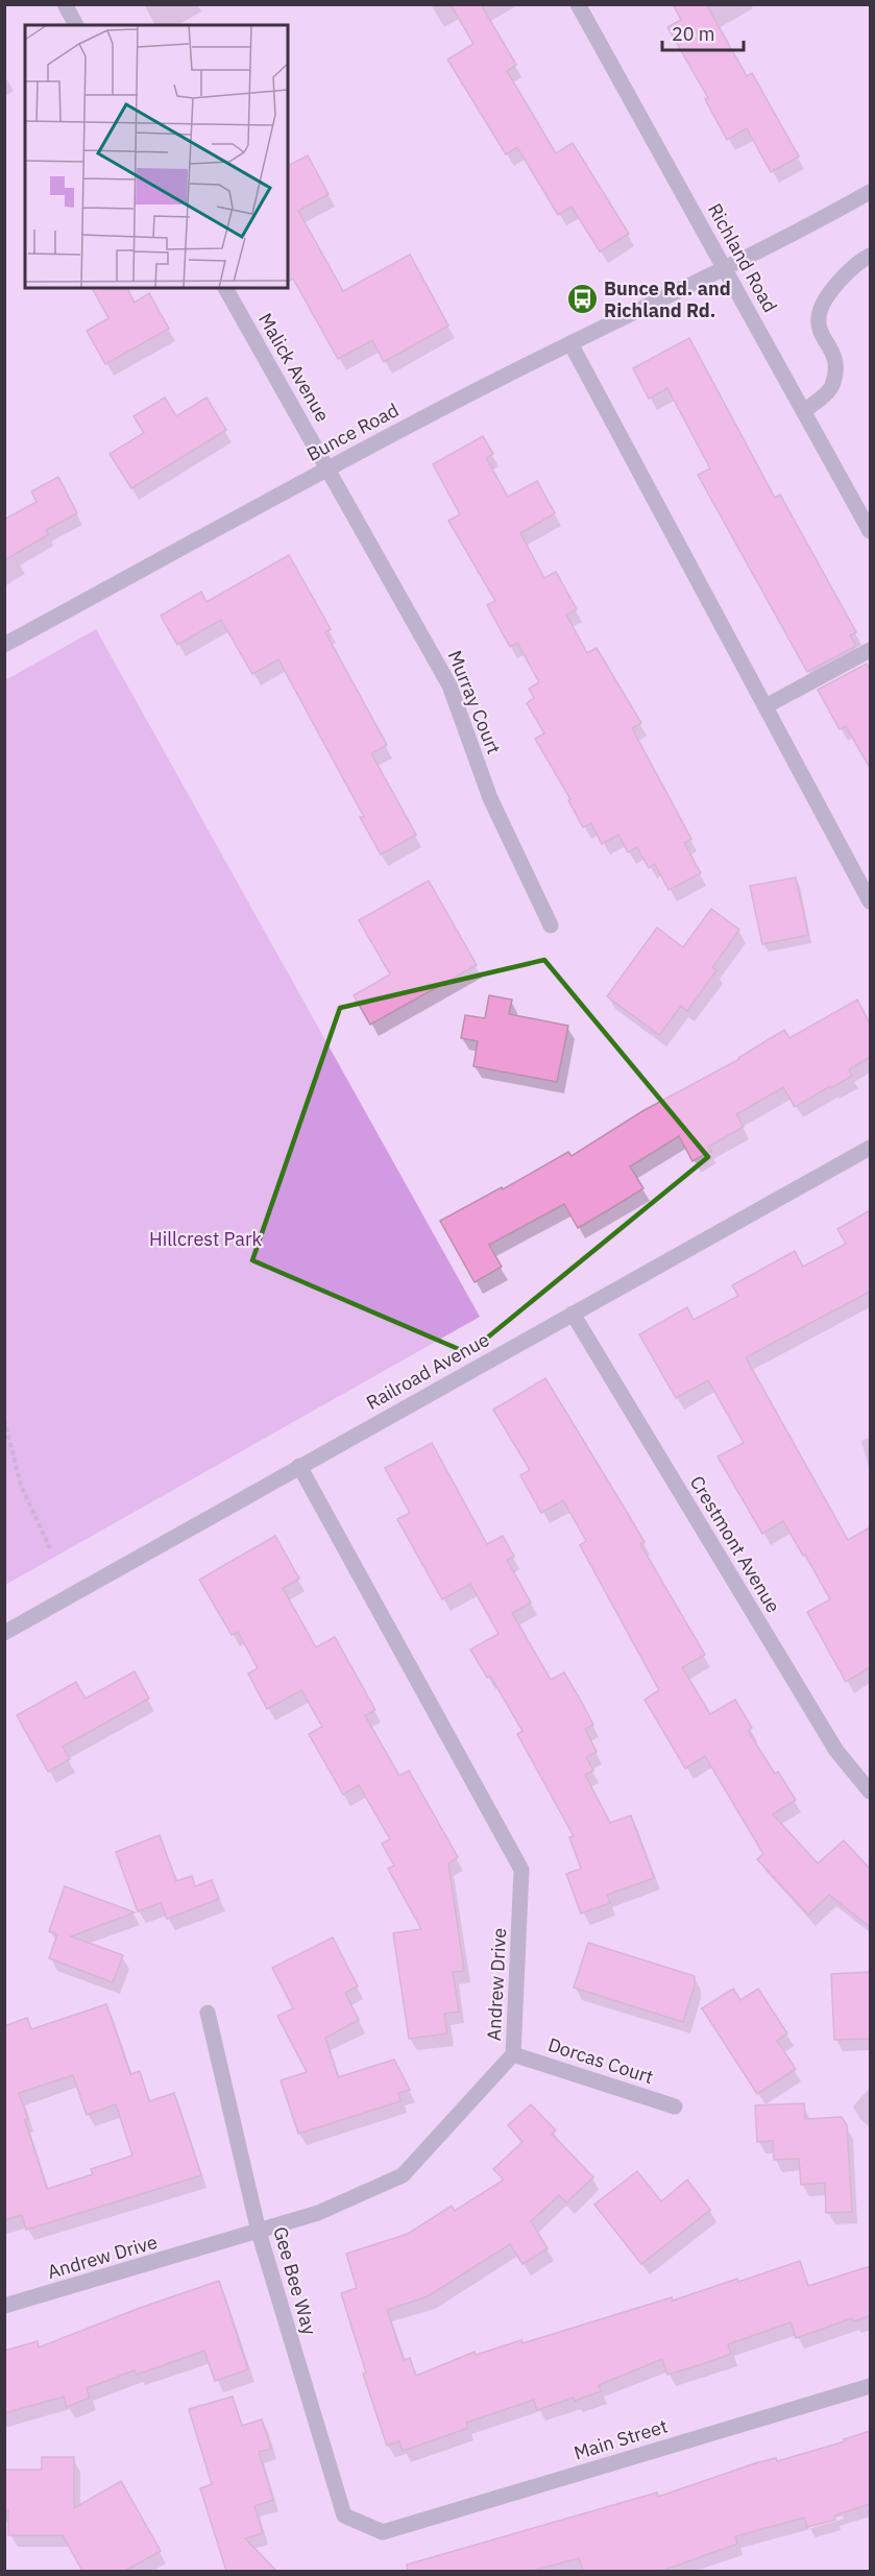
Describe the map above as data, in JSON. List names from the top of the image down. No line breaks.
{"streets":{"street":["Richland Road","Malick Avenue","Bunce Road","Murray Court","Railroad Avenue","Crestmont Avenue","Andrew Drive","Dorcas Court","Gee Bee Way","Main Street"]},"crossings":[["Richland Road","Bunce Road"],["Malick Avenue","Bunce Road"],["Malick Avenue","Murray Court"],["Bunce Road","Murray Court"],["Railroad Avenue","Crestmont Avenue"],["Railroad Avenue","Andrew Drive"],["Andrew Drive","Dorcas Court"],["Andrew Drive","Gee Bee Way"],["Gee Bee Way","Main Street"]],"parks":["Hillcrest Park"],"places":{"bus stop":["Bunce Rd. and Richland Rd."]},"scale_bar":"20 m"}
